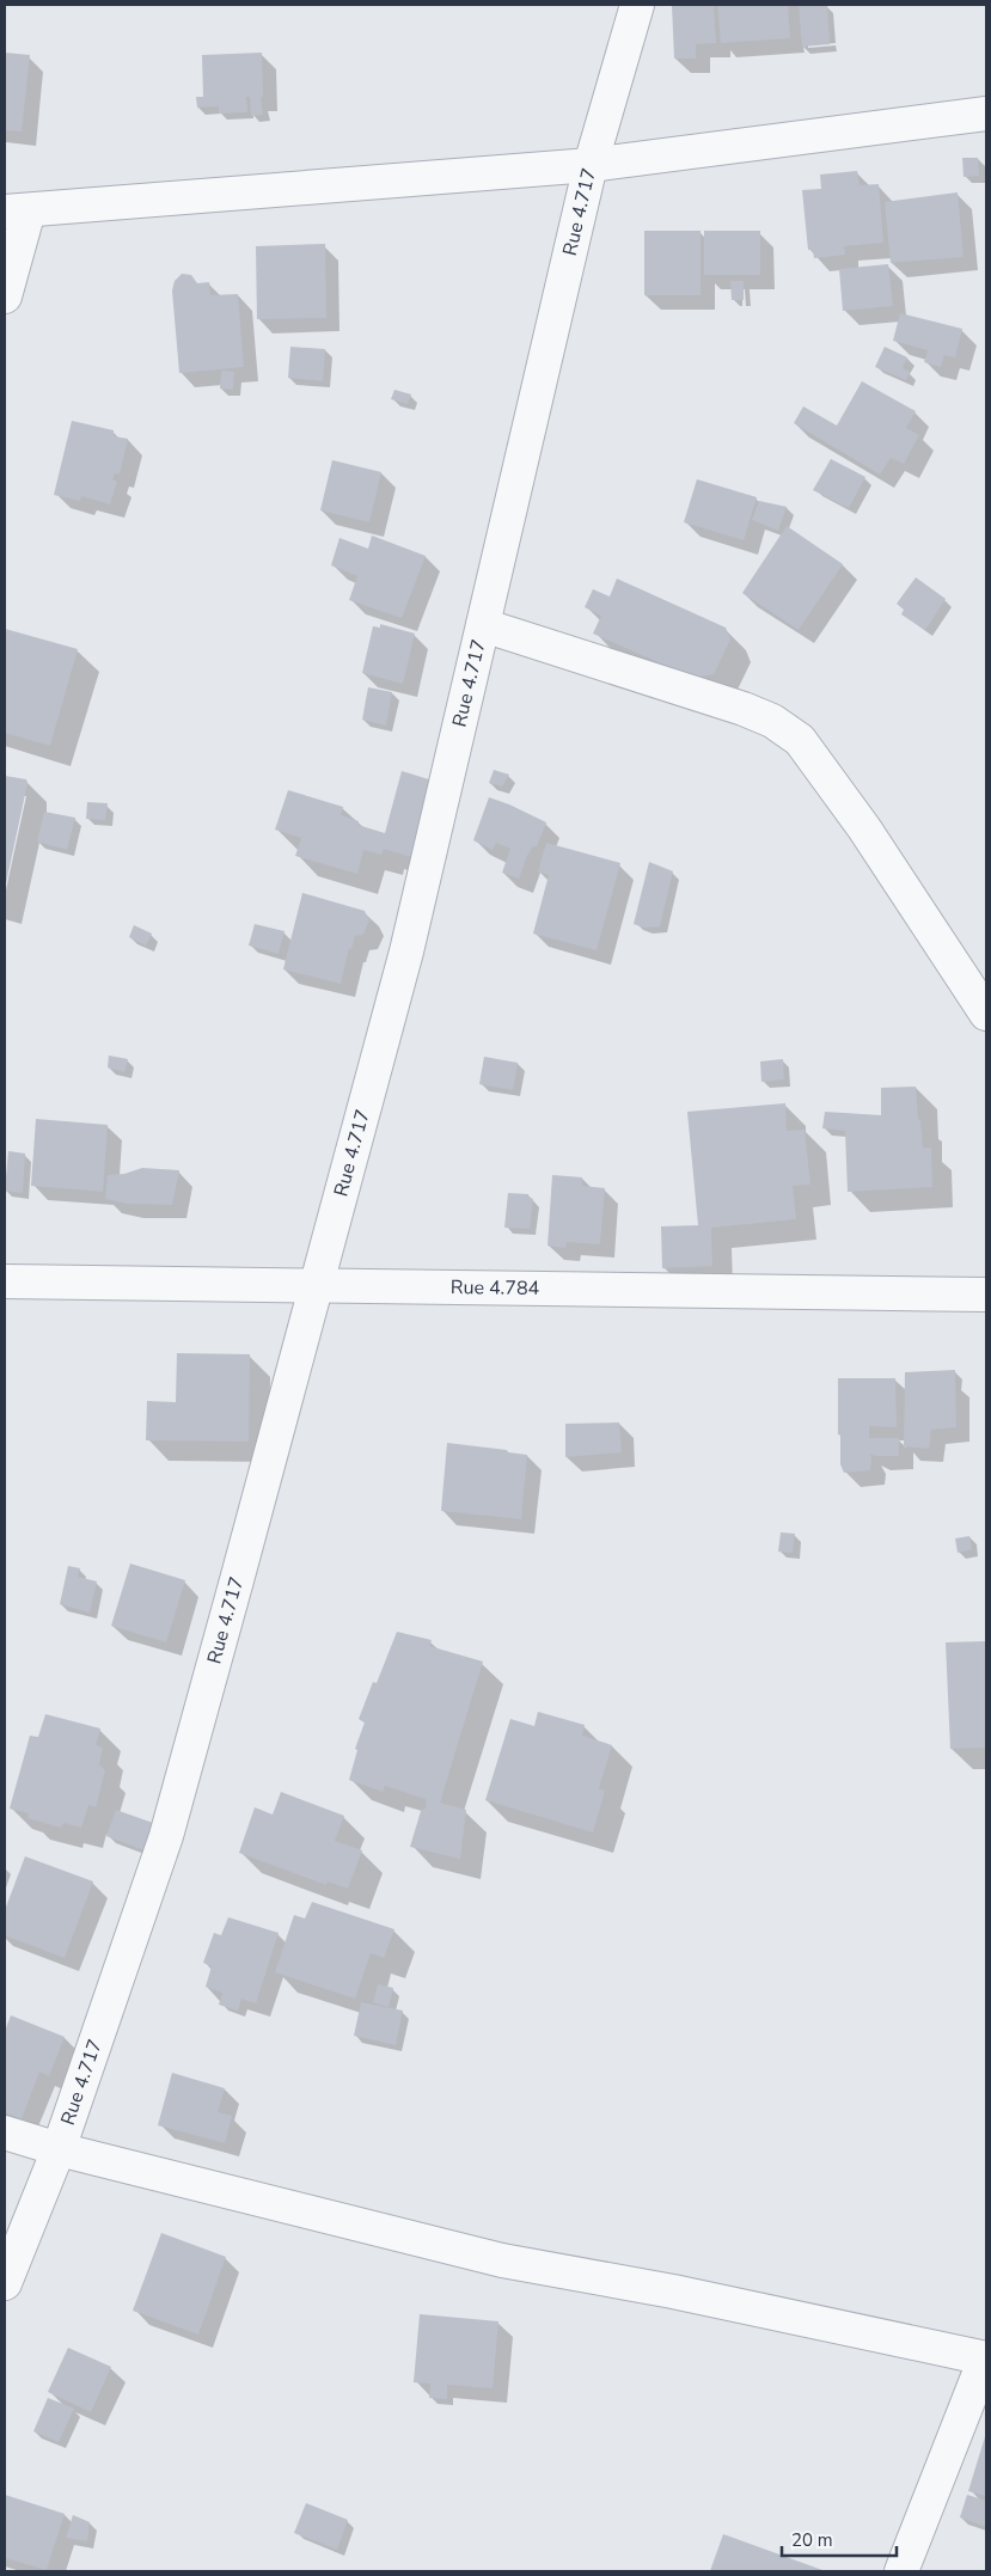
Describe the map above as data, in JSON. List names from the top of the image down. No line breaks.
{"streets":{"street":["Rue 4.717","Rue 4.784"]},"crossings":[["Rue 4.717","Rue 4.784"]],"scale_bar":"20 m"}
